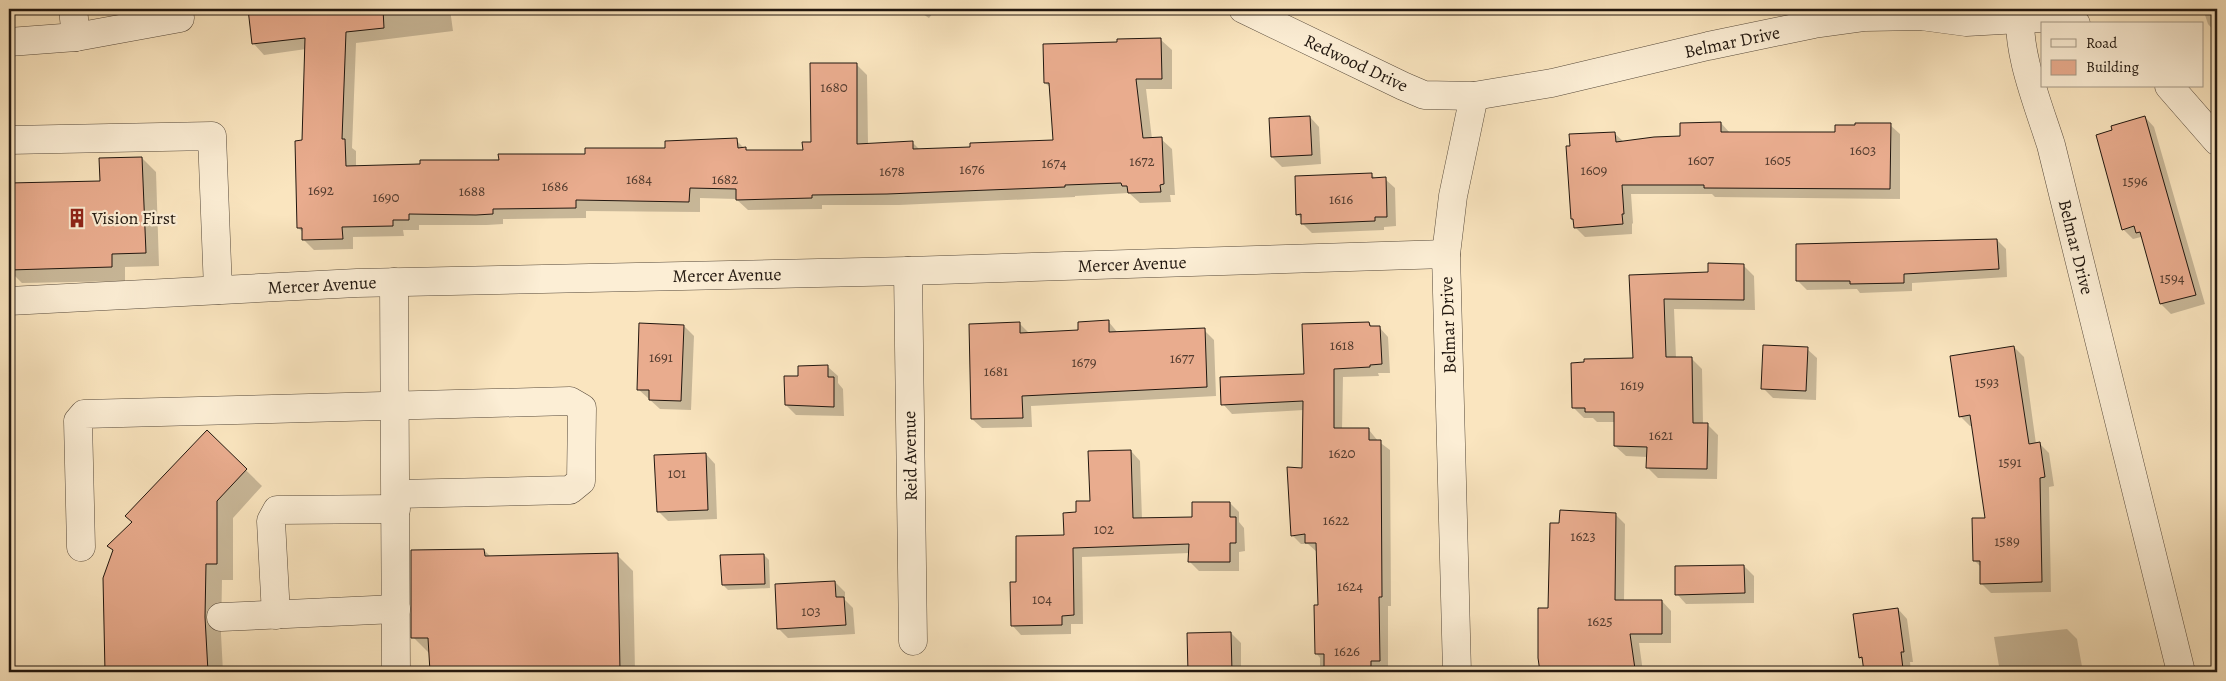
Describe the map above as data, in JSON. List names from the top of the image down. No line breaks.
{"streets":{"street":["Belmar Drive","Redwood Drive","Mercer Avenue","Reid Avenue"]},"crossings":[["Belmar Drive","Redwood Drive"],["Belmar Drive","Mercer Avenue"],["Mercer Avenue","Reid Avenue"]],"places":{"building":["Vision First"]},"house_numbers":["1680","1603","1607","1605","1672","1674","1676","1609","1678","1684","1682","1596","1686","1692","1688","1690","1616","1594","1618","1691","1677","1679","1681","1593","1619","1621","1620","1591","101","1622","102","1623","1589","1624","104","103","1625","1626"],"legend":["Road","Building"]}
